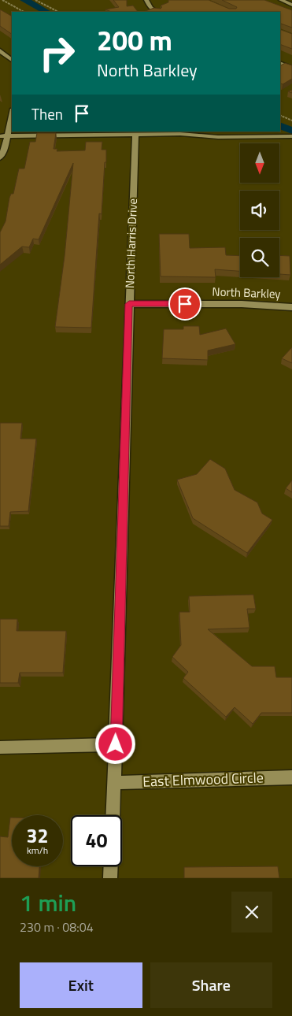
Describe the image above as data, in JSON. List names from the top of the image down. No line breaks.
{"streets":{"street":["North Harris Drive","North Barkley","East Elmwood Circle"]},"crossings":[["North Harris Drive","North Barkley"],["North Harris Drive","East Elmwood Circle"]],"north":"bottom","page":{"turn":["200 m","North Barkley"],"then":"Then","speed":"32 km/h","limit":"40","heading":["1 min","230 m · 08:04"],"buttons":["Exit","Share"]}}
